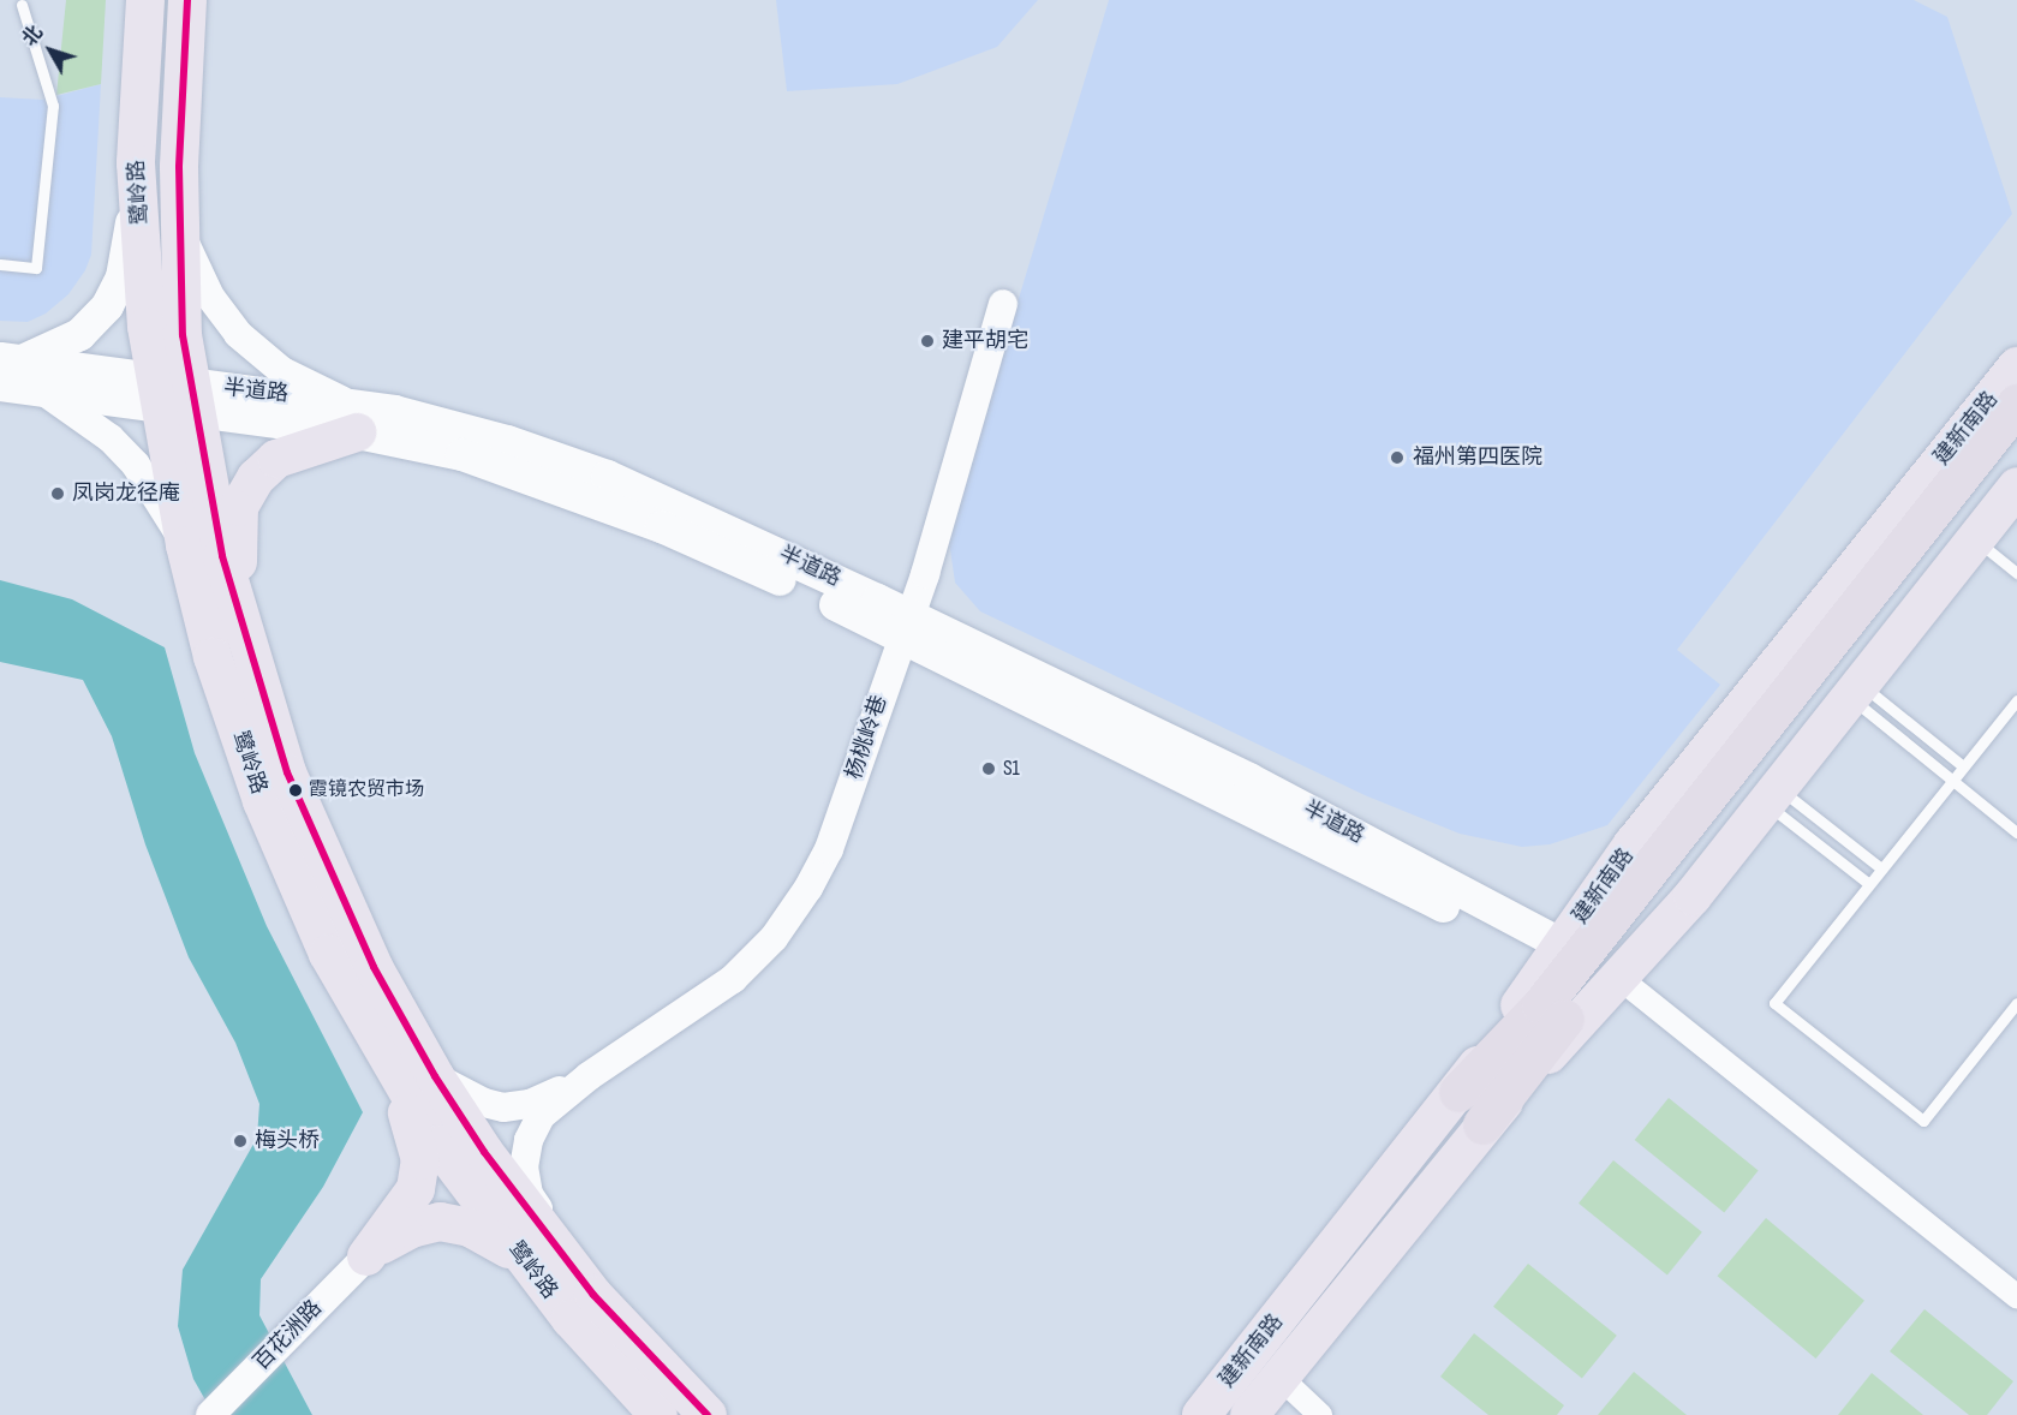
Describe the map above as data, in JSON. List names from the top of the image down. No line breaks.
{"streets":{"main road":["鹭岭路","半道路","建新南路"],"street":["杨桃岭巷","百花洲路"]},"crossings":[["鹭岭路","半道路"],["半道路","建新南路"],["半道路","杨桃岭巷"]],"places":["建平胡宅","福州第四医院","凤岗龙径庵","S1","霞镜农贸市场","梅头桥"],"north":"top left"}
